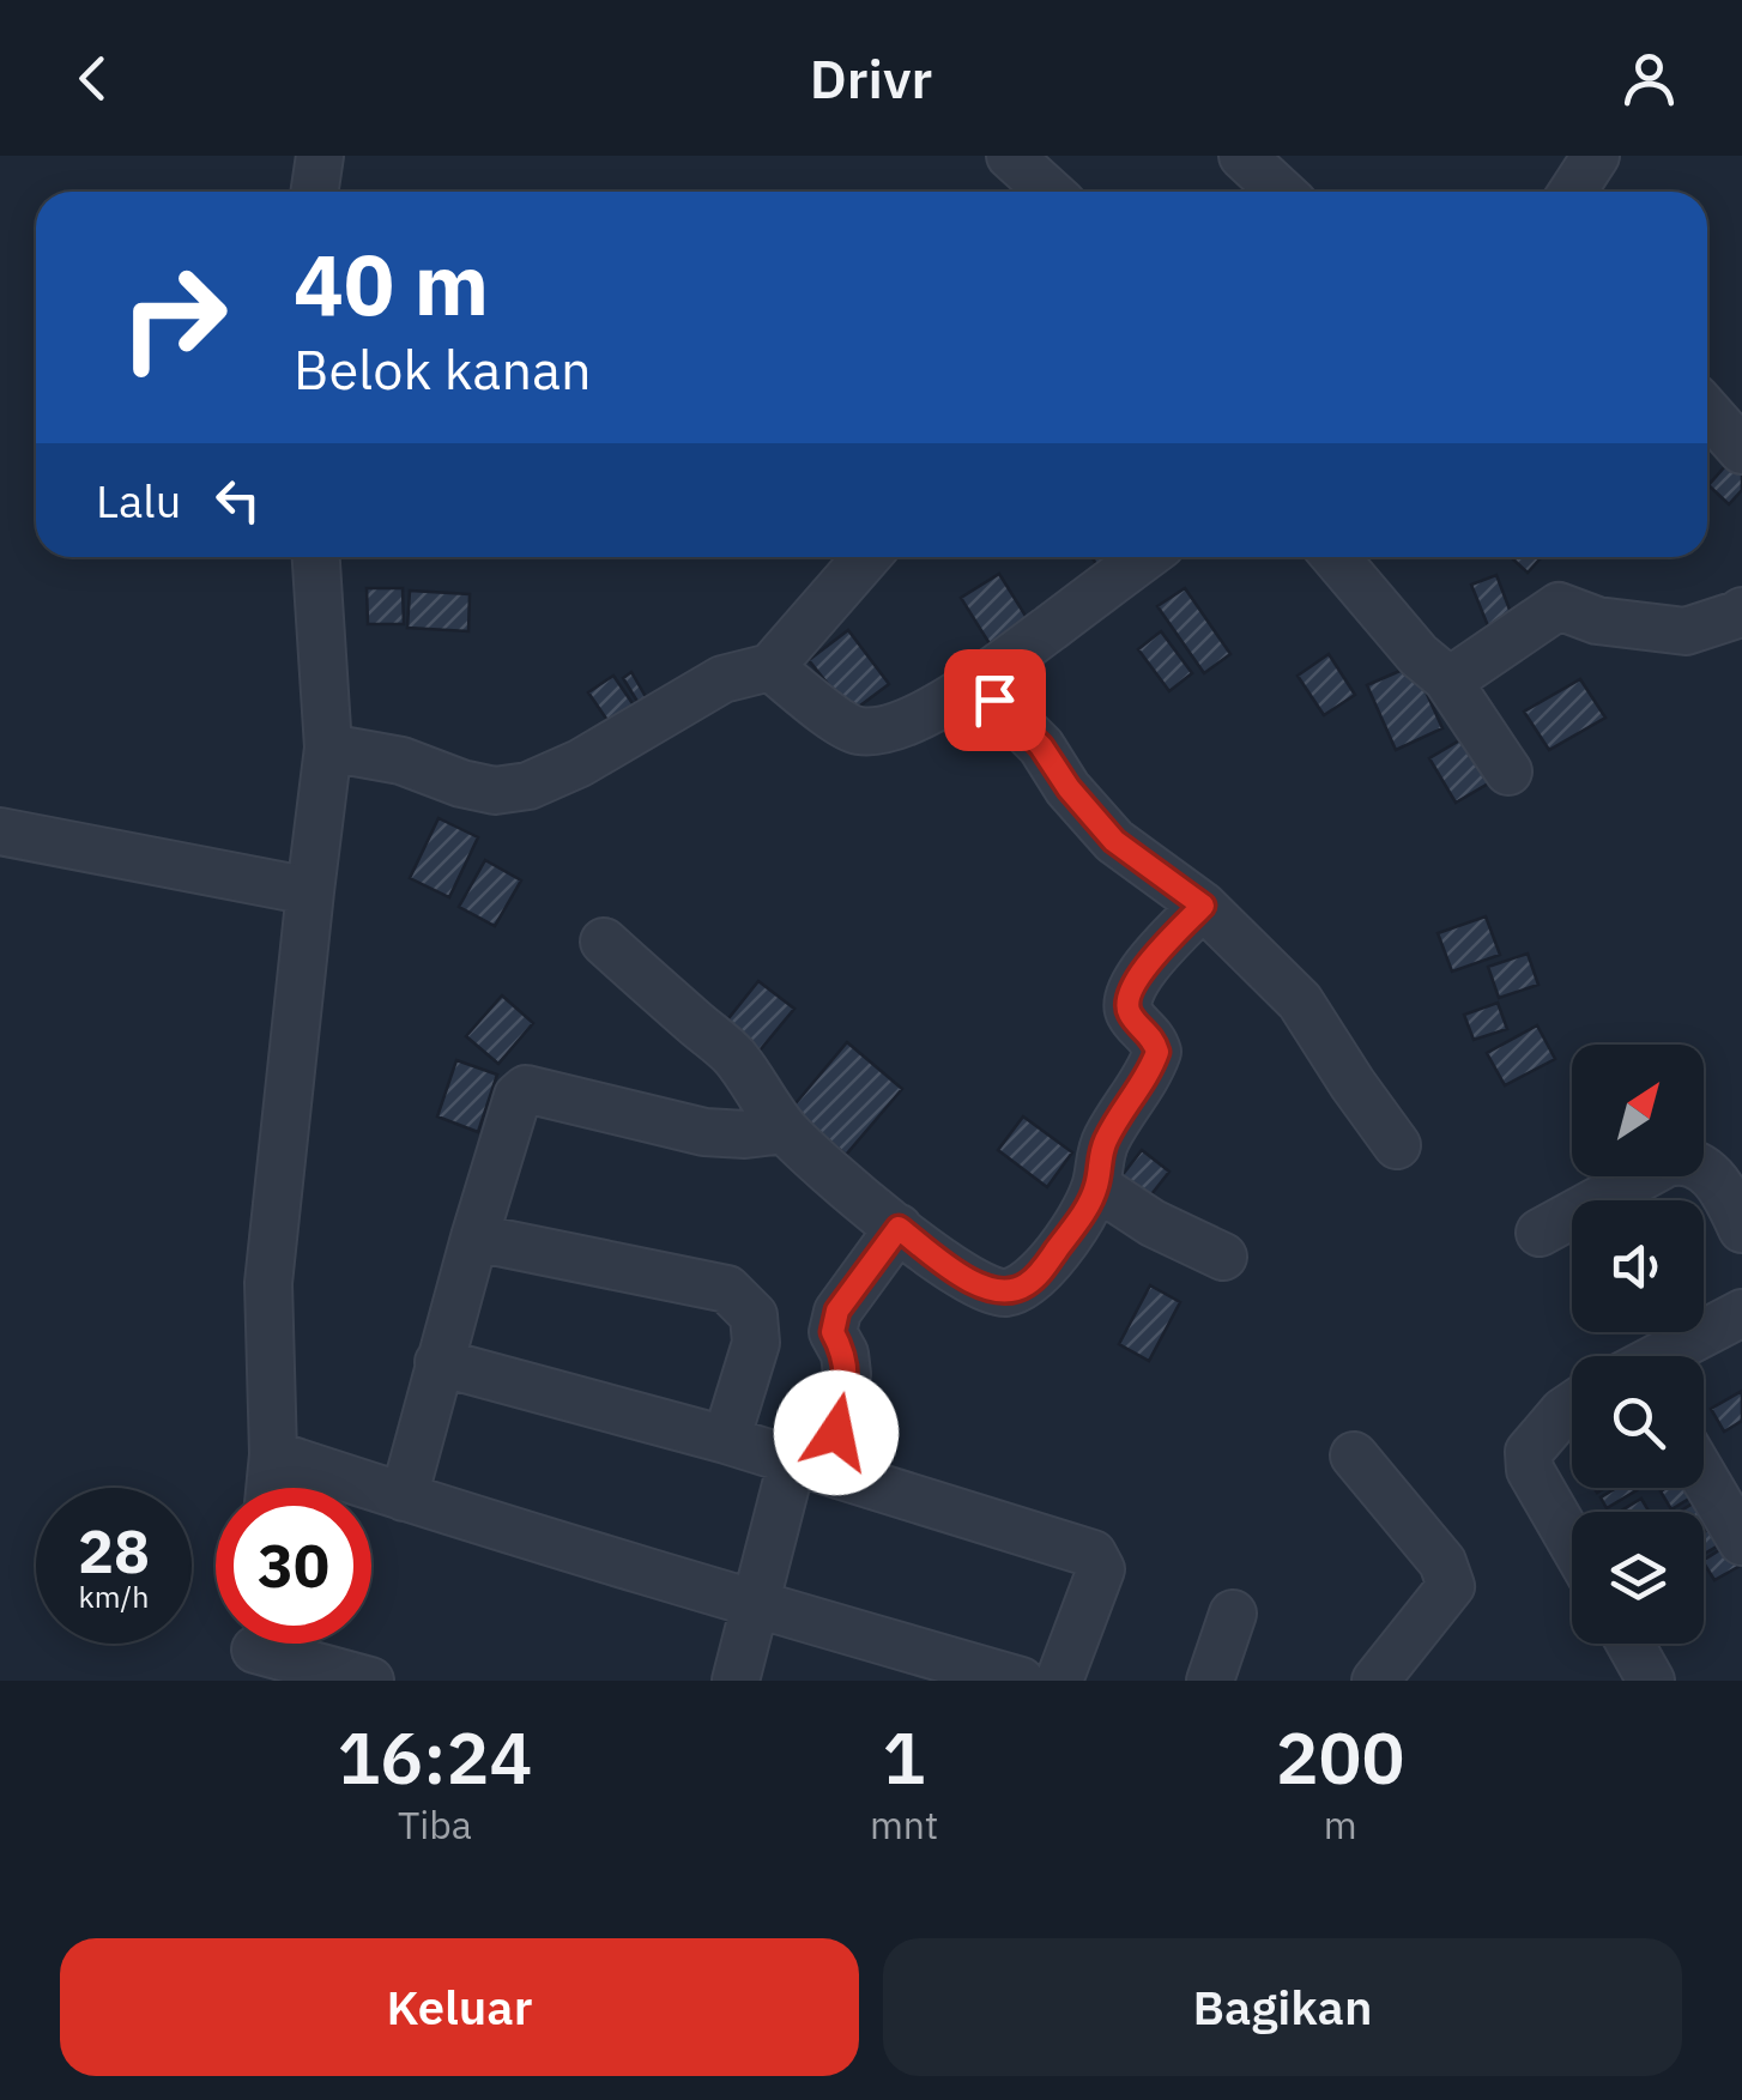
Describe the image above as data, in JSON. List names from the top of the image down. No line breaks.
{"north":"top right","page":{"header":"Drivr","turn":["40 m","Belok kanan"],"then":"Lalu","speed":"28 km/h","limit":"30","eta":["16:24","Tiba","1","mnt","200","m"],"buttons":["Keluar","Bagikan"]}}
